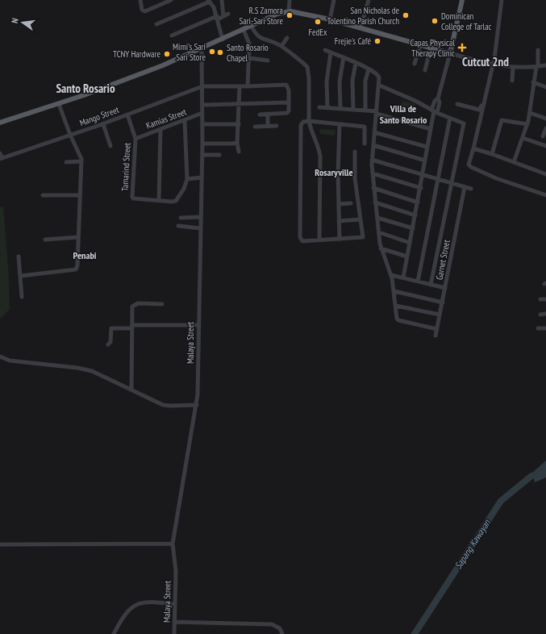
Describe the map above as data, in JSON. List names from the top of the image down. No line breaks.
{"streets":{"street":["Mango Street","Kamias Street","Tamarind Street","Garnet Street","Malaya Street"]},"crossings":[["Mango Street","Tamarind Street"],["Mango Street","Malaya Street"],["Kamias Street","Tamarind Street"],["Kamias Street","Malaya Street"]],"districts":["Cutcut 2nd","Santo Rosario","Villa de Santo Rosario","Rosaryville","Penabi"],"water":["Sapang Kawayan"],"places":{"other":["R.S Zamora Sari-Sari Store","San Nicholas de Tolentino Parish Church","Dominican College of Tarlac","FedEx","Frejie's Café","Mimi's Sari Sari Store","Santo Rosario Chapel","TCNY Hardware"],"health":["Capas Physical Therapy Clinic"]},"north":"left"}
